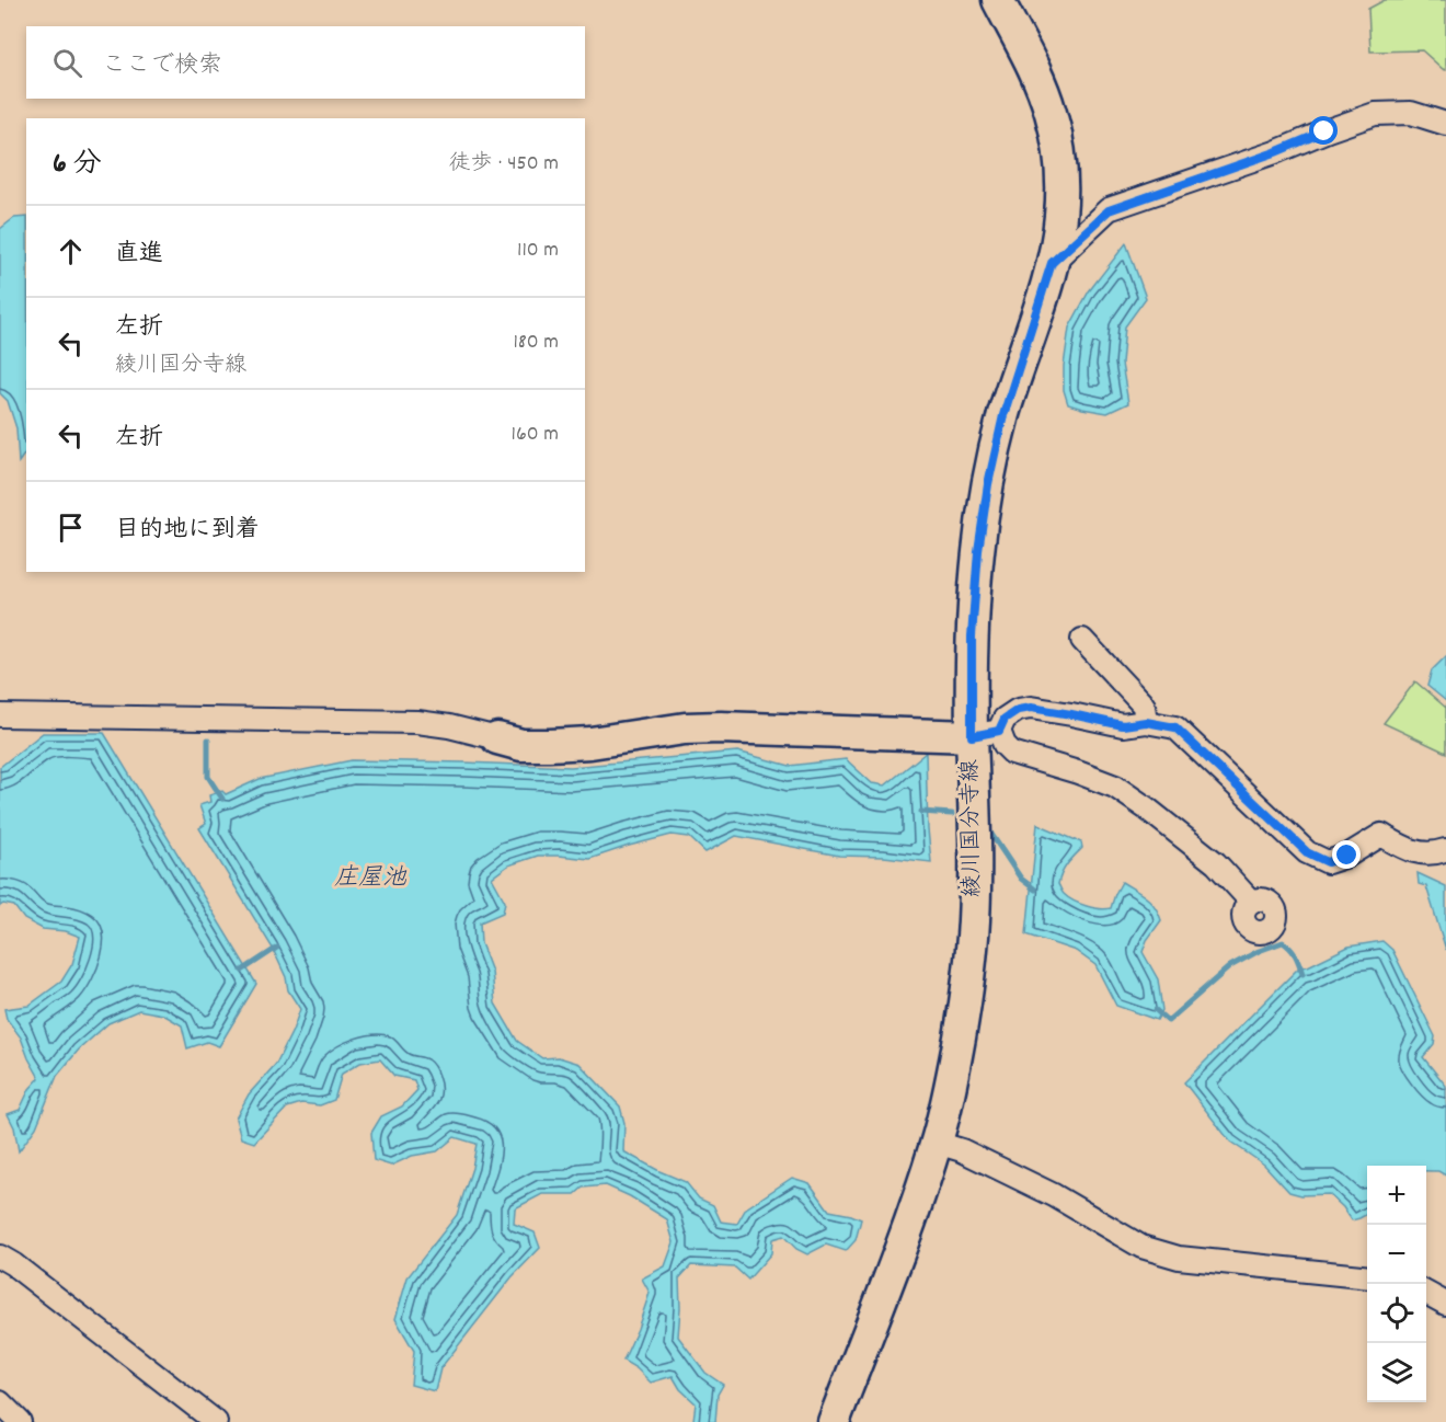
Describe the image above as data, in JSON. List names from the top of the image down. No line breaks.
{"streets":{"main road":["綾川国分寺線"]},"water":["庄屋池"],"page":{"search":"ここで検索","heading":["6 分","徒歩 · 450 m"],"list":[["直進","110 m"],["左折","綾川国分寺線","180 m"],["左折","160 m"],"目的地に到着"],"map_buttons":["+","−"]}}
